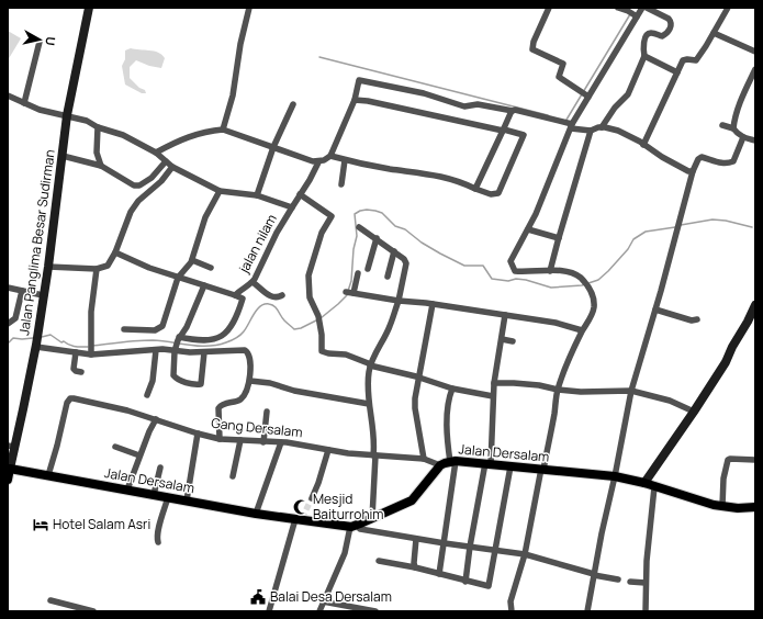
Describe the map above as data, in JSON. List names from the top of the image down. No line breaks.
{"streets":{"main road":["Jalan Panglima Besar Sudirman","Jalan Dersalam"],"street":["jalan nilam","Gang Dersalam"]},"crossings":[["Jalan Panglima Besar Sudirman","Jalan Dersalam"],["Gang Dersalam","Jalan Dersalam"]],"places":{"mosque":["Mesjid Baiturrohim"],"hotel":["Hotel Salam Asri"],"public building":["Balai Desa Dersalam"]},"north":"right"}
